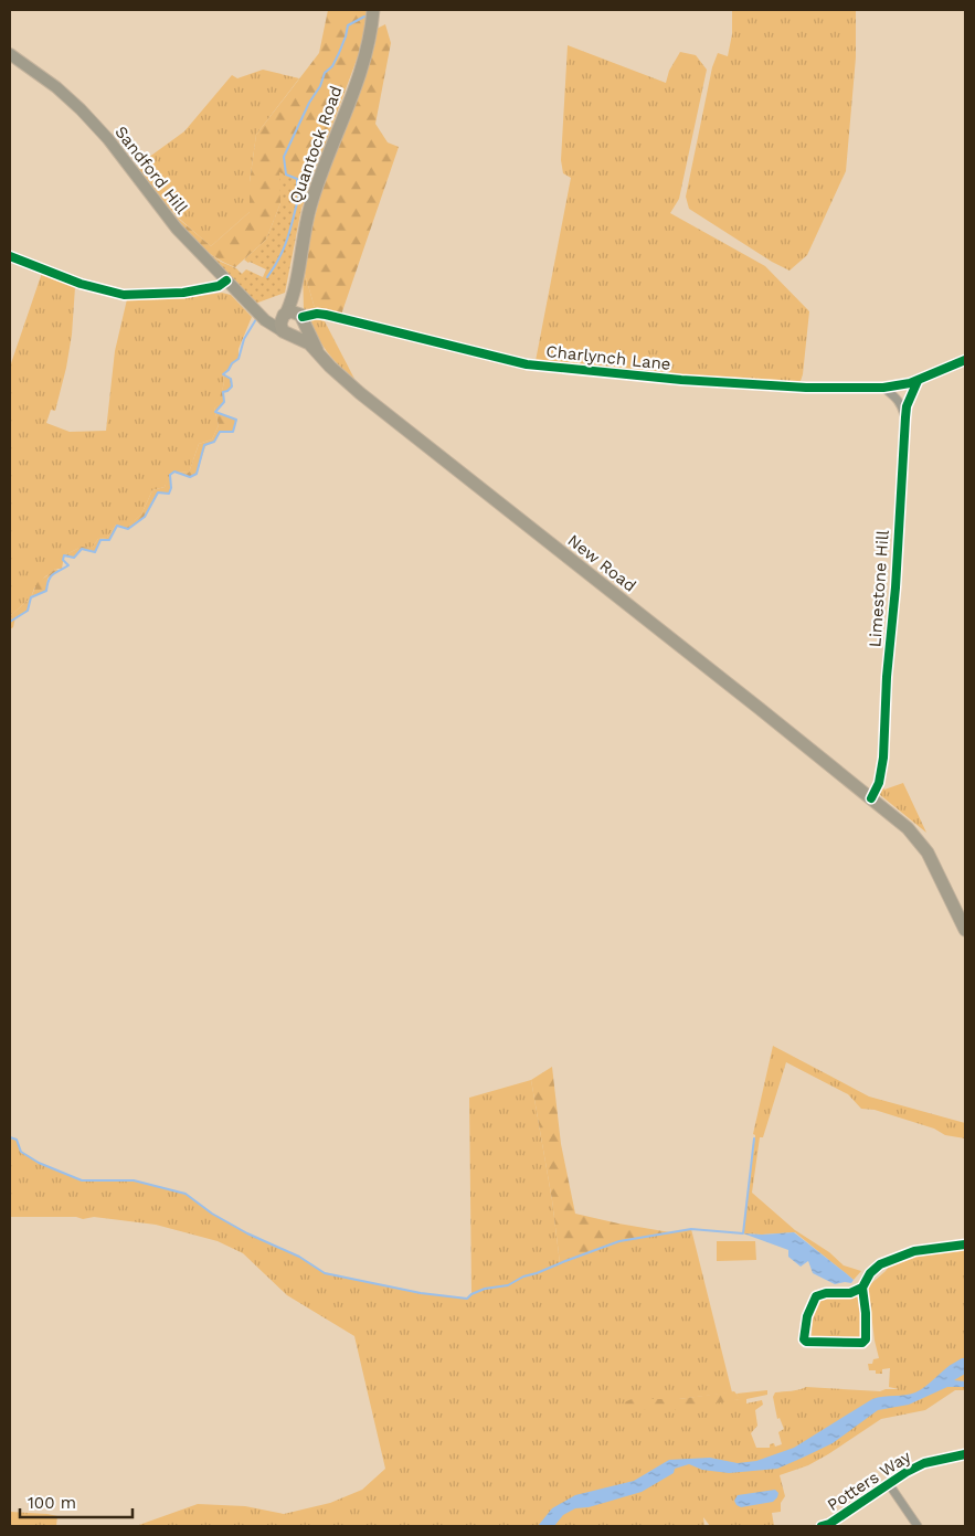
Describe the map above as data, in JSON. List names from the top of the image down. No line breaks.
{"streets":{"main road":["Quantock Road","Sandford Hill","New Road"],"street":["Charlynch Lane","Limestone Hill","Potters Way"]},"crossings":[["Quantock Road","Charlynch Lane"],["Quantock Road","New Road"],["Sandford Hill","New Road"],["Charlynch Lane","New Road"],["Charlynch Lane","Limestone Hill"],["New Road","Limestone Hill"]],"scale_bar":"100 m"}
